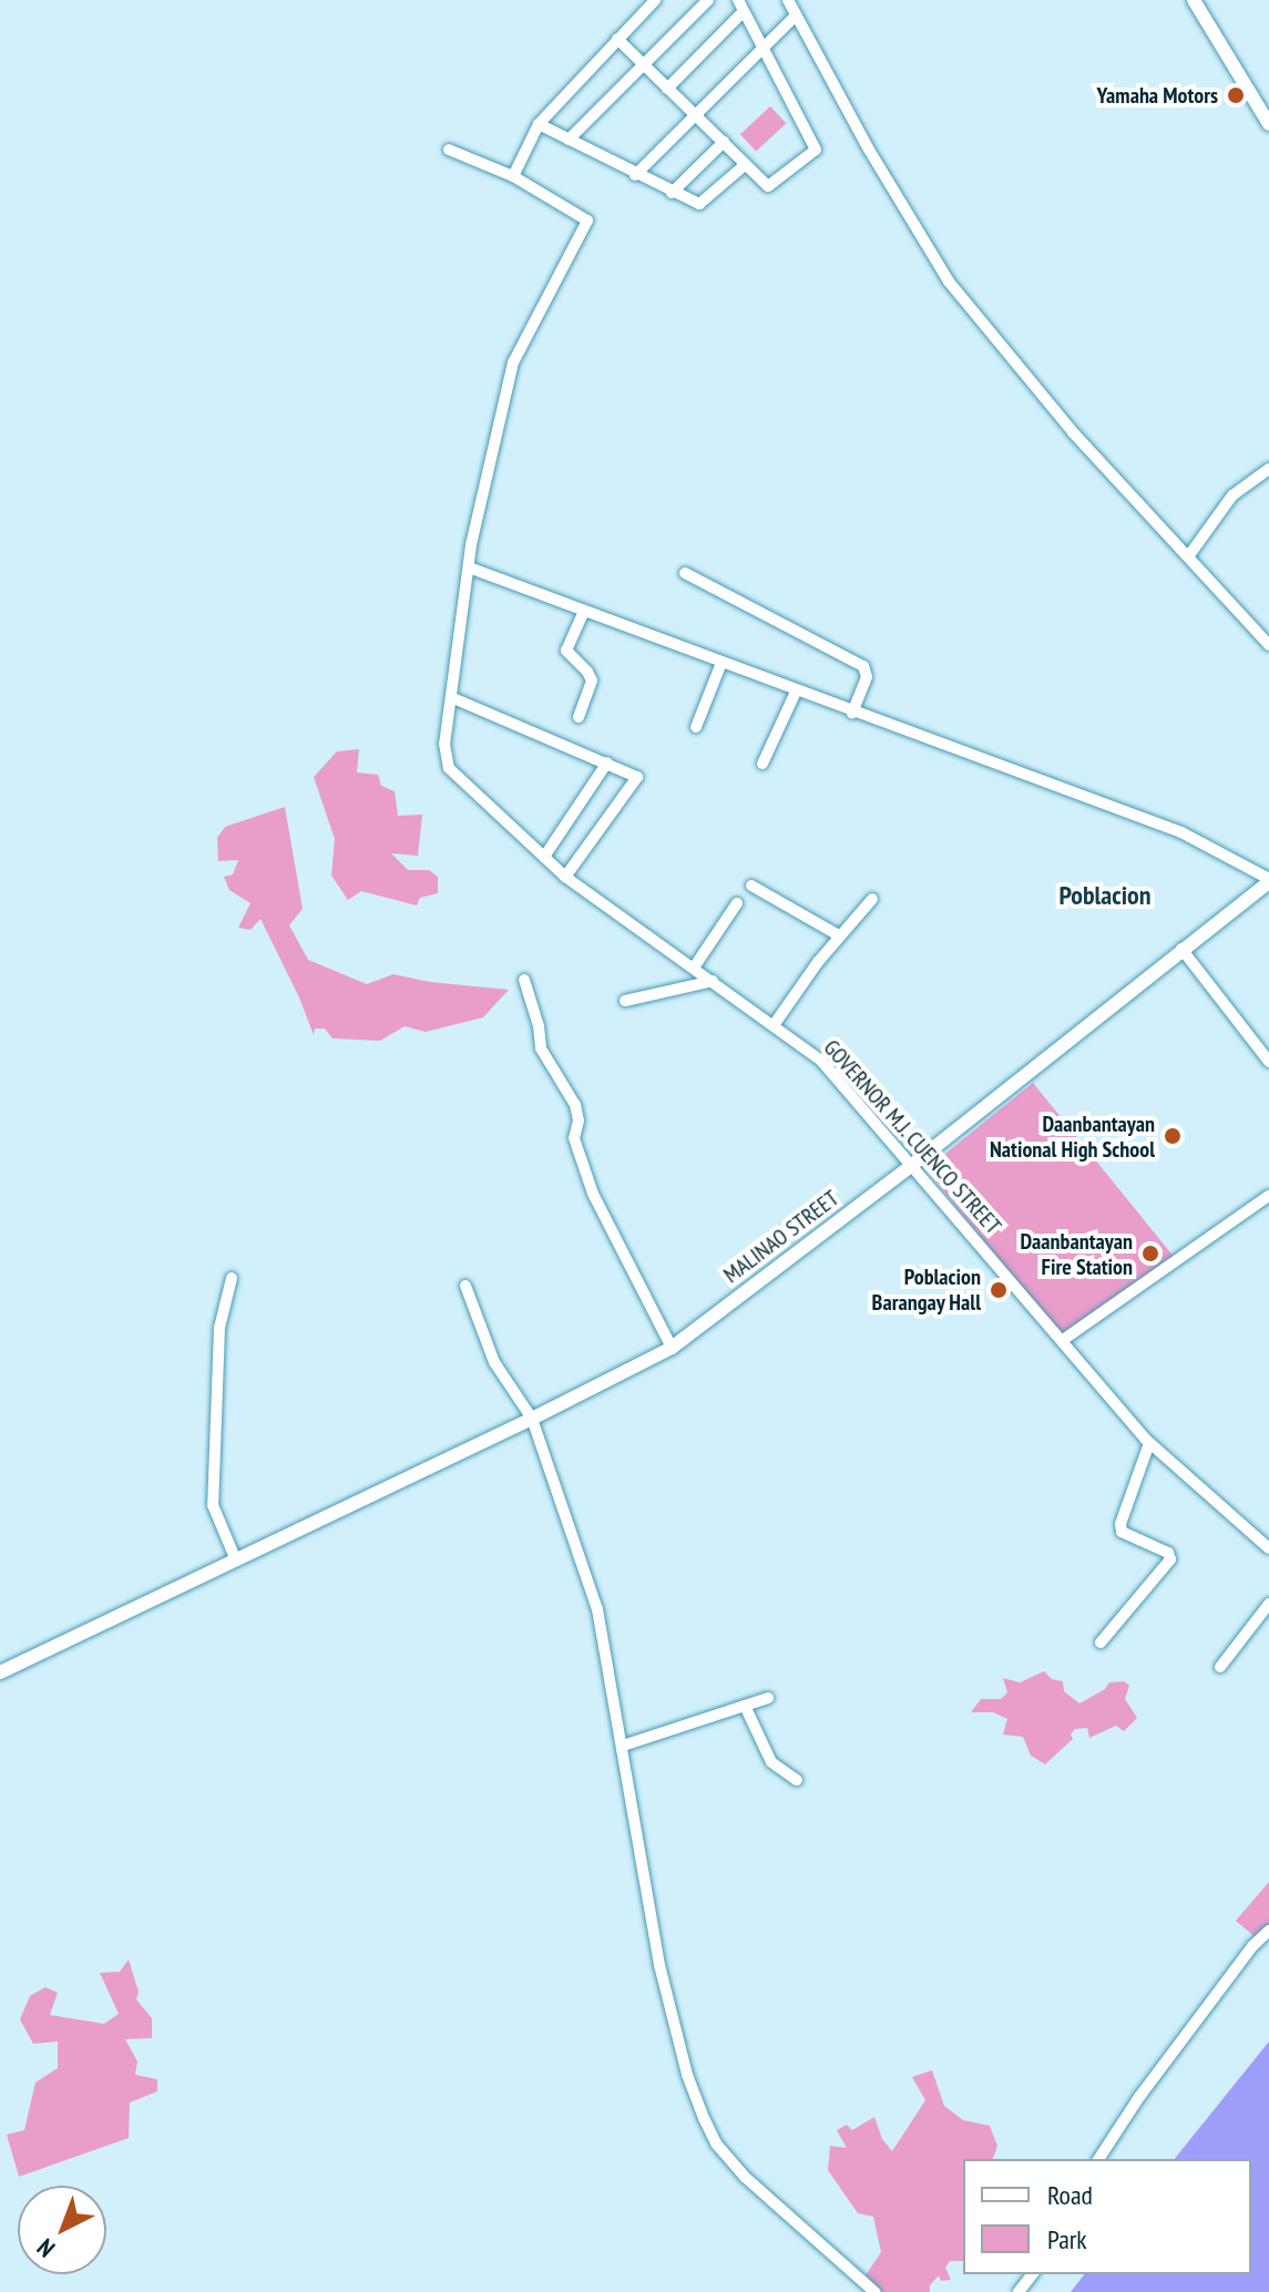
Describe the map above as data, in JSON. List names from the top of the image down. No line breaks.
{"streets":{"main road":["MALINAO STREET"],"street":["GOVERNOR M.J. CUENCO STREET"]},"crossings":[["GOVERNOR M.J. CUENCO STREET","MALINAO STREET"]],"districts":["Poblacion"],"places":["Yamaha Motors","Daanbantayan National High School","Daanbantayan Fire Station","Poblacion Barangay Hall"],"legend":["Road","Park"],"north":"bottom left"}
